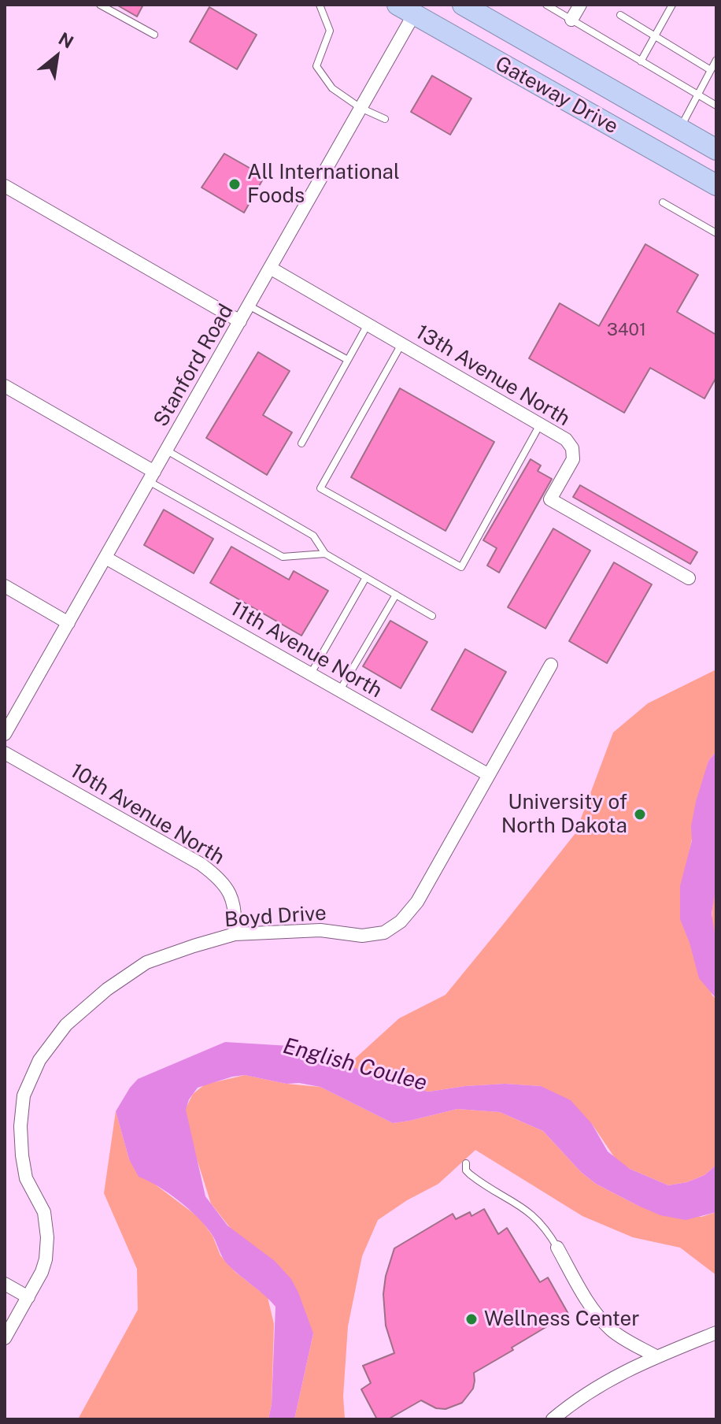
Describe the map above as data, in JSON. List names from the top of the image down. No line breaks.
{"streets":{"highway":["Gateway Drive"],"street":["Stanford Road","13th Avenue North","11th Avenue North","10th Avenue North","Boyd Drive"]},"crossings":[["Gateway Drive","Stanford Road"],["Stanford Road","13th Avenue North"],["Stanford Road","11th Avenue North"],["11th Avenue North","Boyd Drive"],["10th Avenue North","Boyd Drive"]],"water":["English Coulee"],"places":["All International Foods","University of North Dakota","Wellness Center"],"house_numbers":["3401"],"north":"top right"}
